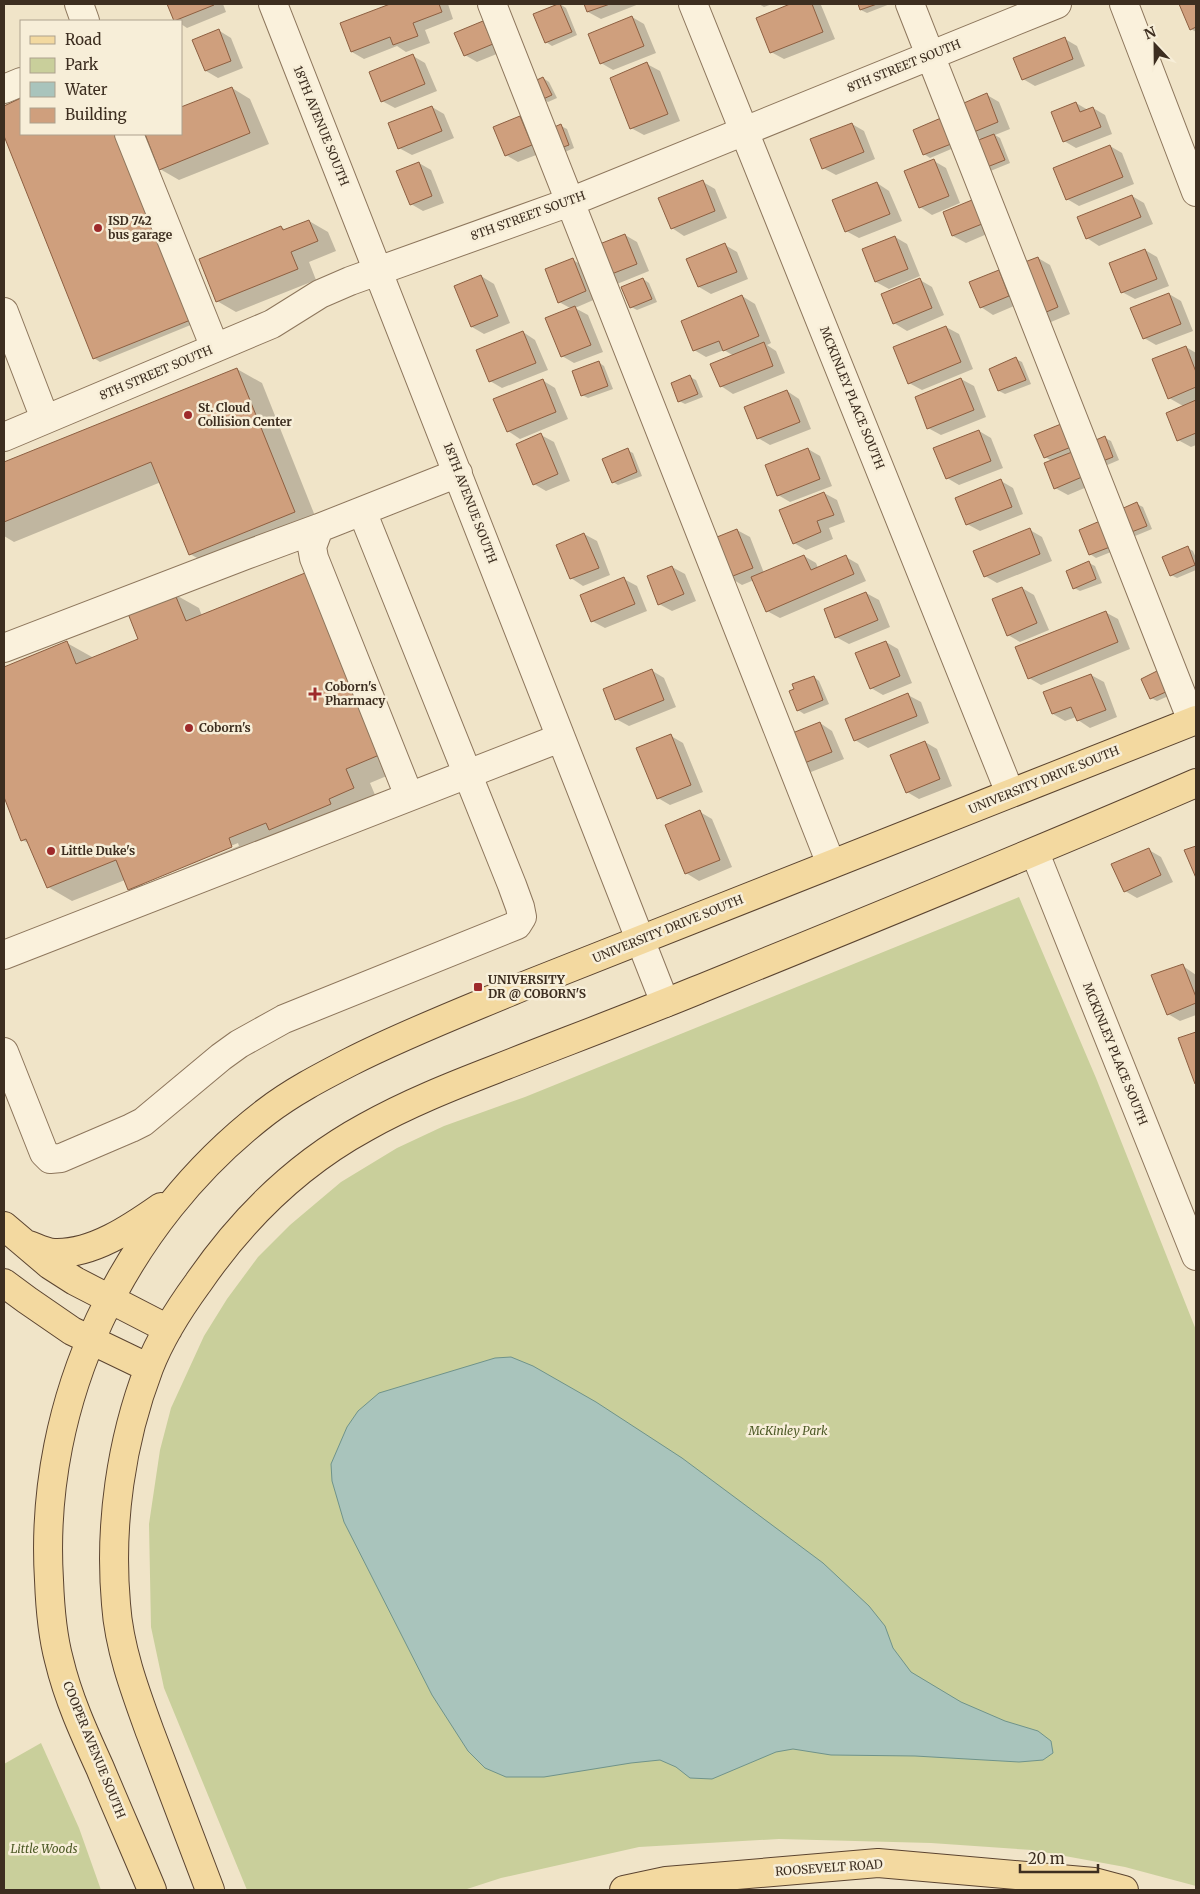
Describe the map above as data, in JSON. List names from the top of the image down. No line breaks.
{"streets":{"main road":["UNIVERSITY DRIVE SOUTH","COOPER AVENUE SOUTH","ROOSEVELT ROAD"],"street":["8TH STREET SOUTH","18TH AVENUE SOUTH","MCKINLEY PLACE SOUTH"]},"crossings":[["8TH STREET SOUTH","18TH AVENUE SOUTH"],["8TH STREET SOUTH","MCKINLEY PLACE SOUTH"],["18TH AVENUE SOUTH","UNIVERSITY DRIVE SOUTH"],["MCKINLEY PLACE SOUTH","UNIVERSITY DRIVE SOUTH"],["UNIVERSITY DRIVE SOUTH","COOPER AVENUE SOUTH"]],"parks":["McKinley Park","Little Woods"],"places":{"other":["ISD 742 bus garage","St. Cloud Collision Center","Coborn's","Little Duke's"],"health":["Coborn's Pharmacy"],"transit":["UNIVERSITY DR @ COBORN'S"]},"legend":["Road","Park","Water","Building"],"scale_bar":"20 m","north":"top"}
